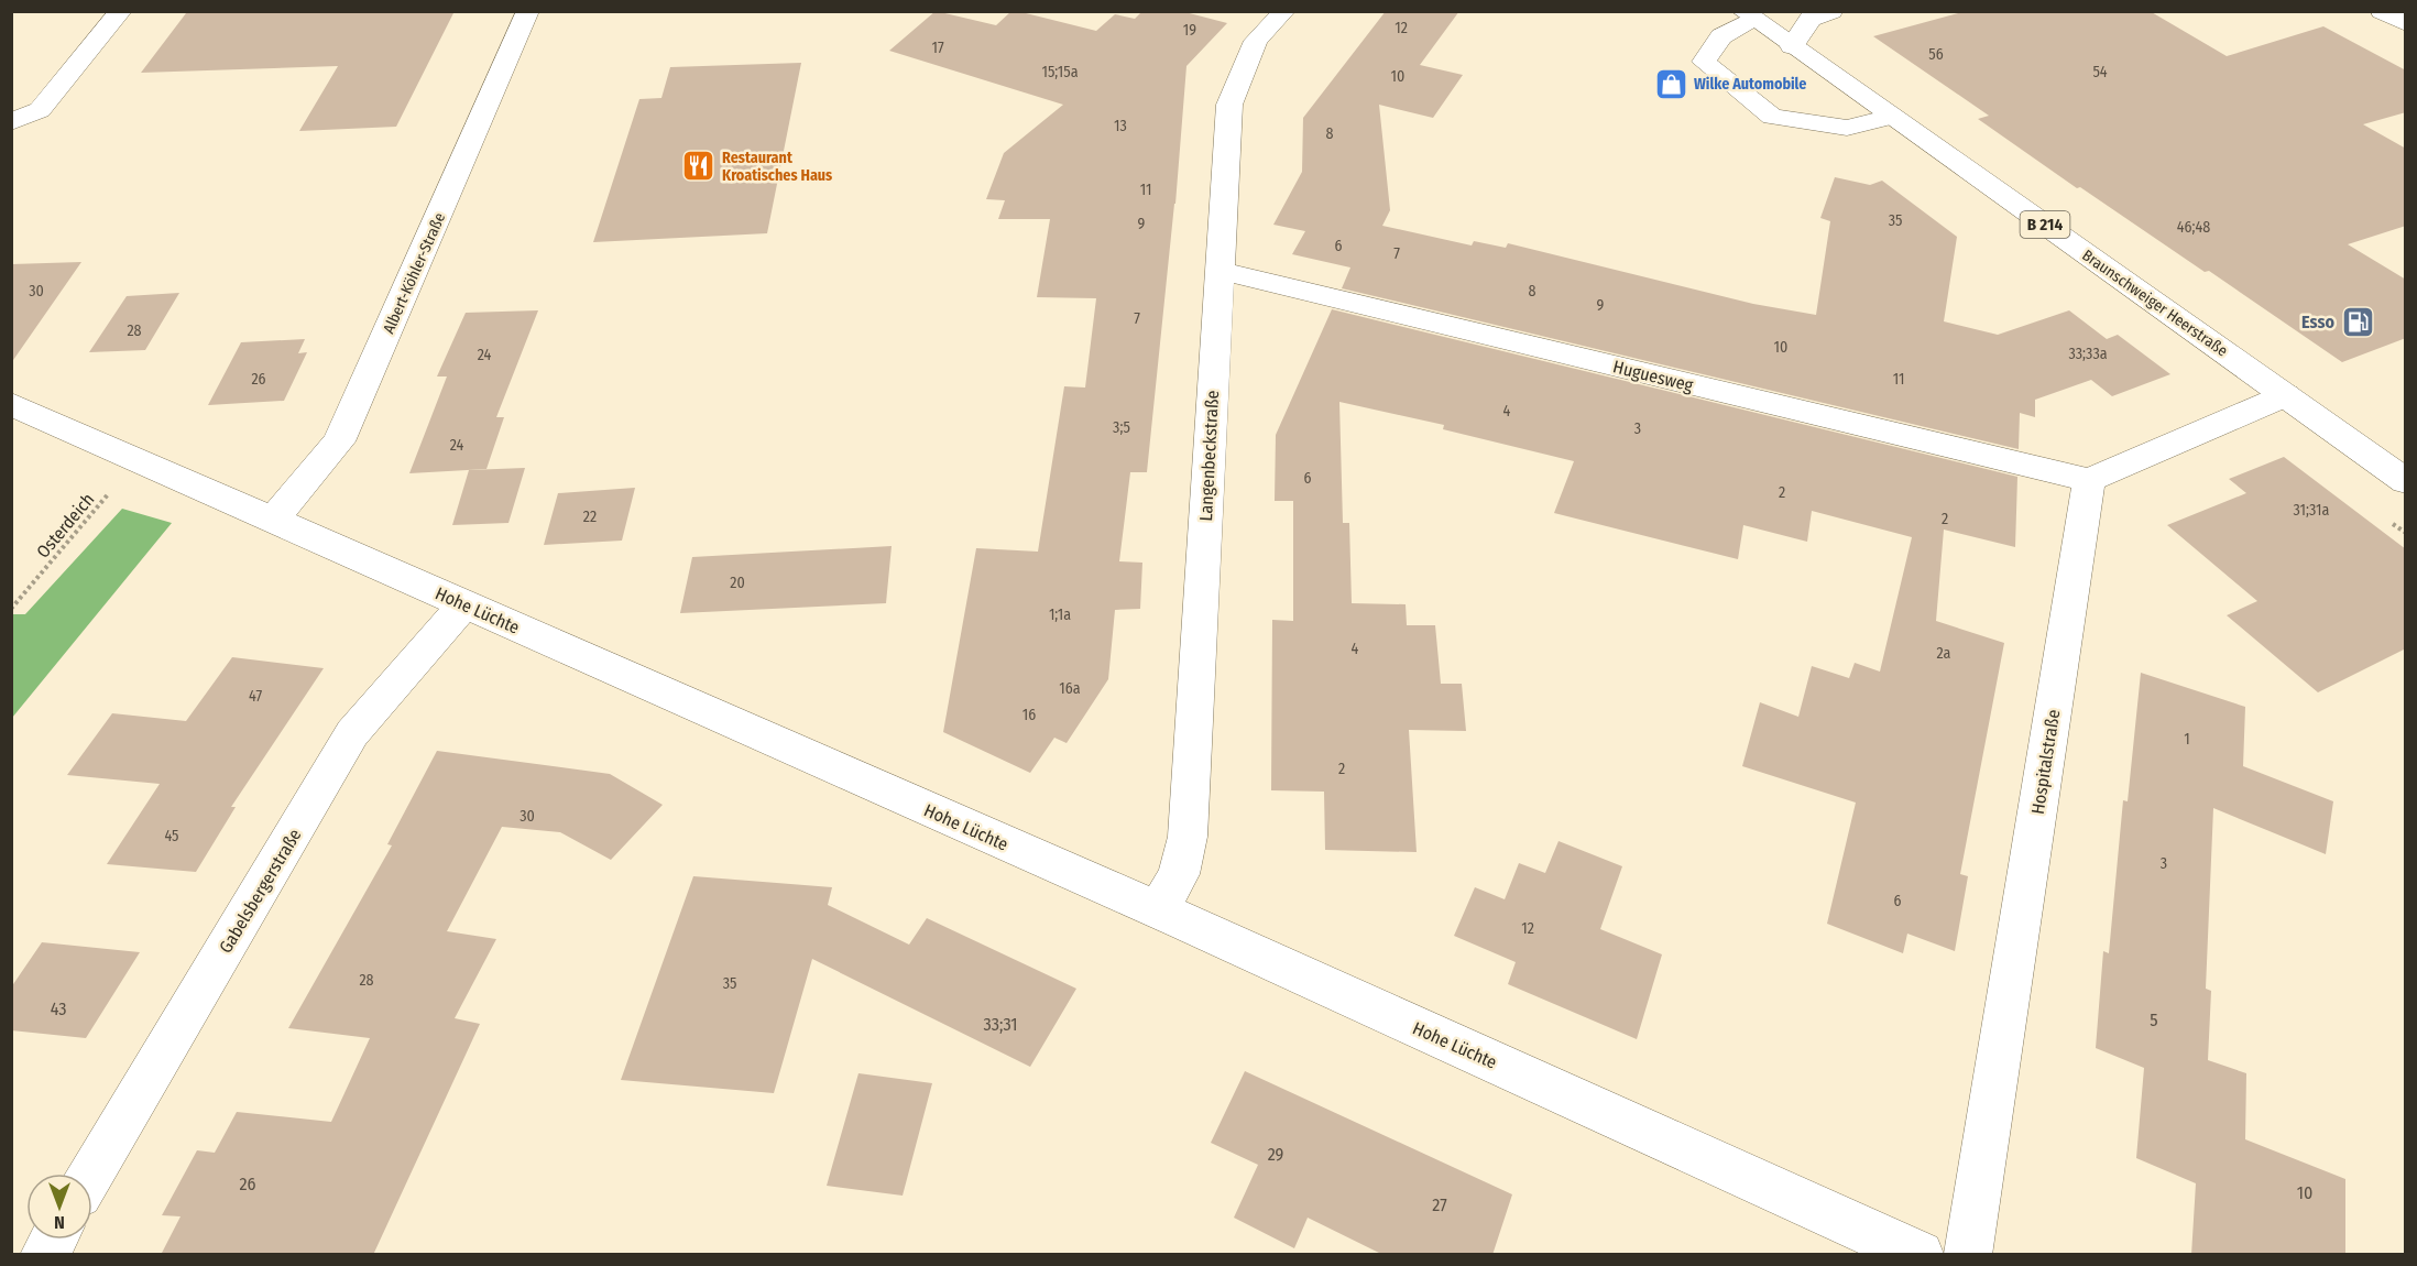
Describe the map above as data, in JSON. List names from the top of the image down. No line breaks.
{"streets":{"street":["B 214","Albert-Köhler-Straße","Braunschweiger Heerstraße","Huguesweg","Langenbeckstraße","Hohe Lüchte","Hospitalstraße","Gabelsbergerstraße"],"path":["Osterdeich"]},"crossings":[["Albert-Köhler-Straße","Hohe Lüchte"],["Huguesweg","Langenbeckstraße"],["Huguesweg","Hospitalstraße"],["Langenbeckstraße","Hohe Lüchte"],["Osterdeich","Hohe Lüchte"],["Hohe Lüchte","Gabelsbergerstraße"]],"places":{"shop":["Wilke Automobile"],"restaurant":["Restaurant Kroatisches Haus"],"fuel station":["Esso"]},"house_numbers":["12","19","17","56","15;15a","54","10","13","8","11","35","9","46;48","6","7","30","8","9","7","28","10","33;33a","24","26","11","4","3;5","3","24","6","2","31;31a","22","2","20","1;1a","4","2a","16a","47","16","1","2","30","45","3","6","12","28","35","43","5","33;31","29","26","10","27"],"north":"bottom"}
